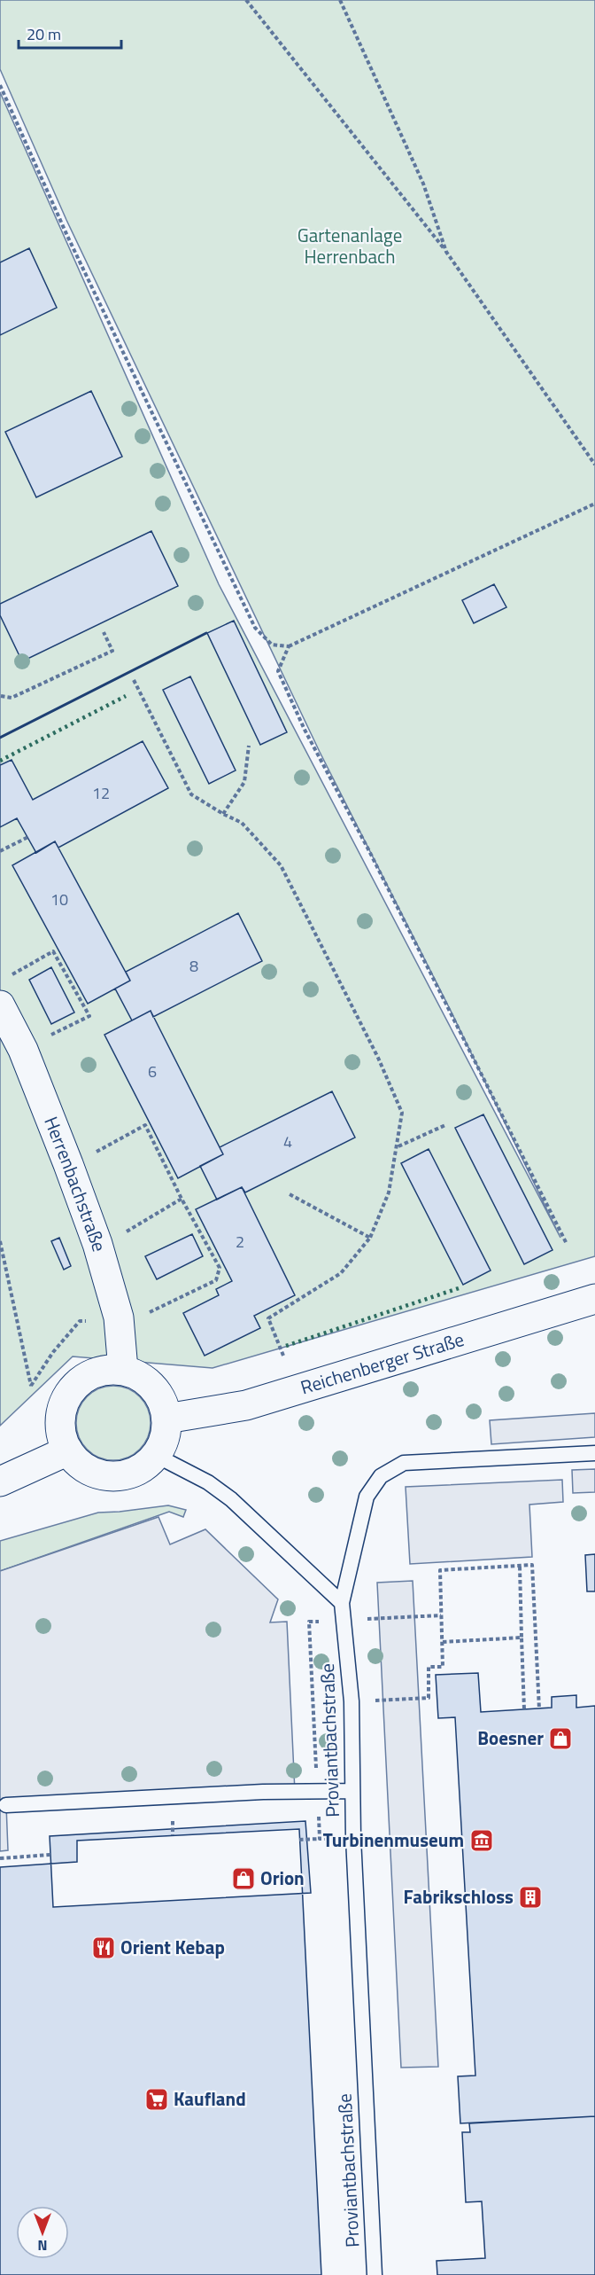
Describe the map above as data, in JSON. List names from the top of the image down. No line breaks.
{"streets":{"street":["Herrenbachstraße","Reichenberger Straße"],"lane":["Proviantbachstraße"]},"crossings":[["Herrenbachstraße","Reichenberger Straße"]],"parks":["Gartenanlage Herrenbach"],"places":{"shop":["Boesner","Orion"],"museum":["Turbinenmuseum"],"building":["Fabrikschloss"],"restaurant":["Orient Kebap"],"supermarket":["Kaufland"]},"house_numbers":["12","10","8","6","4","2"],"scale_bar":"20 m","north":"bottom"}
